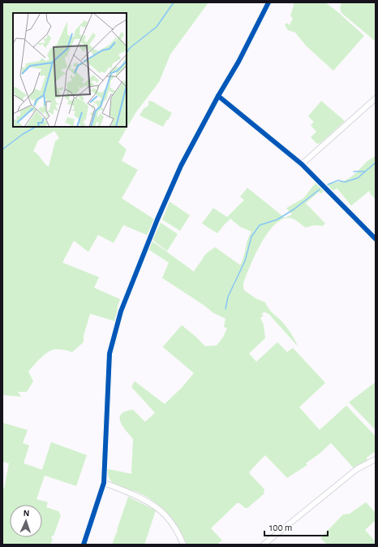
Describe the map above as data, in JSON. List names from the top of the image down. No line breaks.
{"scale_bar":"100 m","north":"top"}
